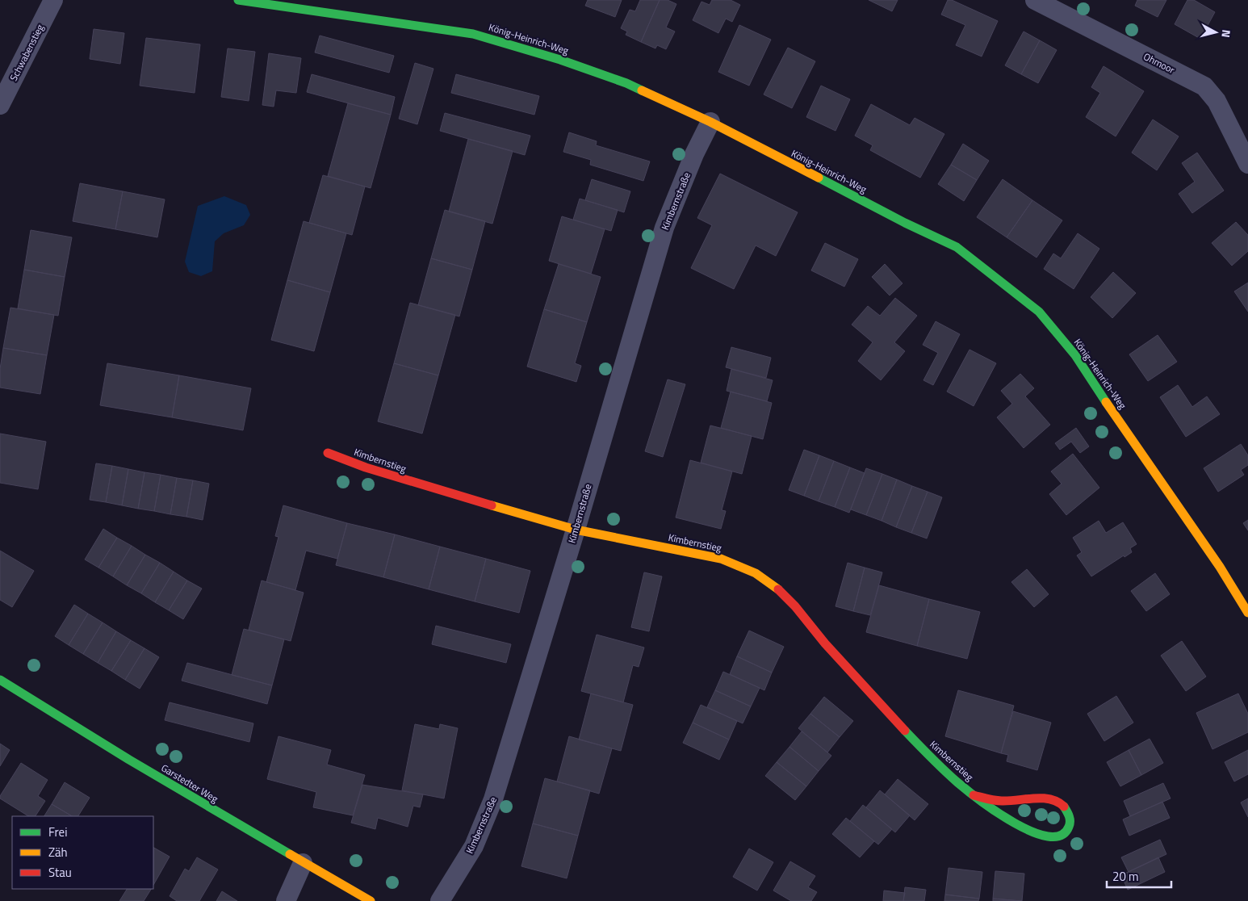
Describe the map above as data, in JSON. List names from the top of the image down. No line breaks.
{"streets":{"street":["König-Heinrich-Weg","Schwabenstieg","Ohmoor","Kimbernstraße","Kimbernstieg","Garstedter Weg"]},"crossings":[["König-Heinrich-Weg","Kimbernstraße"],["Kimbernstraße","Kimbernstieg"]],"legend":["Frei","Zäh","Stau"],"scale_bar":"20 m","north":"right"}
